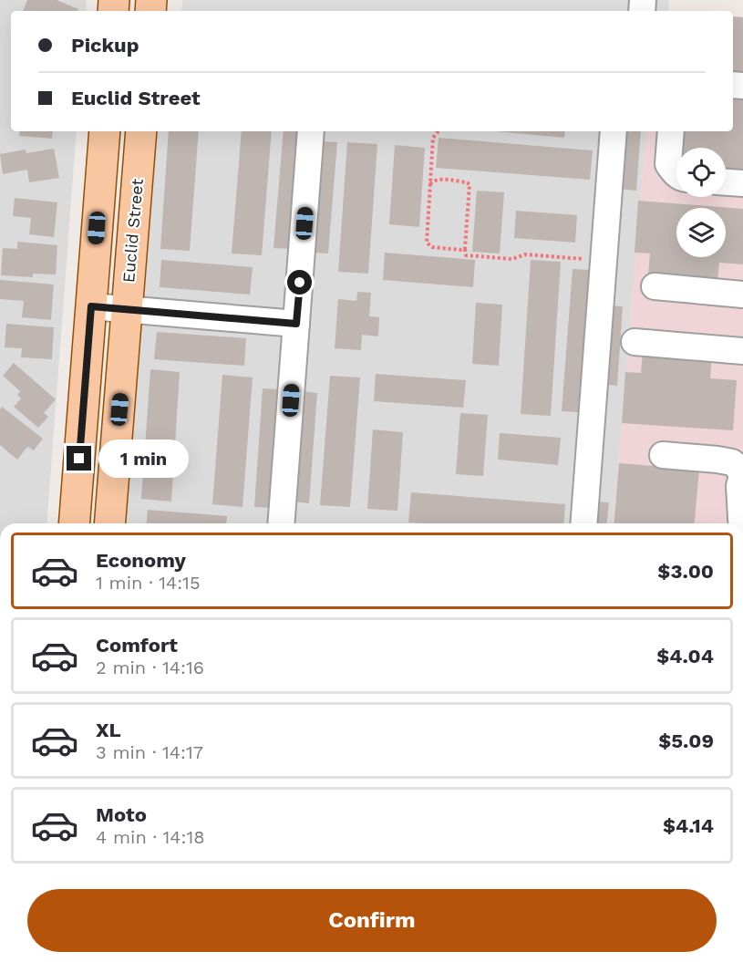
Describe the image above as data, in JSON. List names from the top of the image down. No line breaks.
{"streets":{"main road":["Euclid Street"]},"page":{"banner":["Pickup","Euclid Street"],"bubble":"1 min","list":[{"name":"Economy","note":"1 min · 14:15","value":"$3.00"},{"name":"Comfort","note":"2 min · 14:16","value":"$4.04"},{"name":"XL","note":"3 min · 14:17","value":"$5.09"},{"name":"Moto","note":"4 min · 14:18","value":"$4.14"}],"buttons":"Confirm"}}
